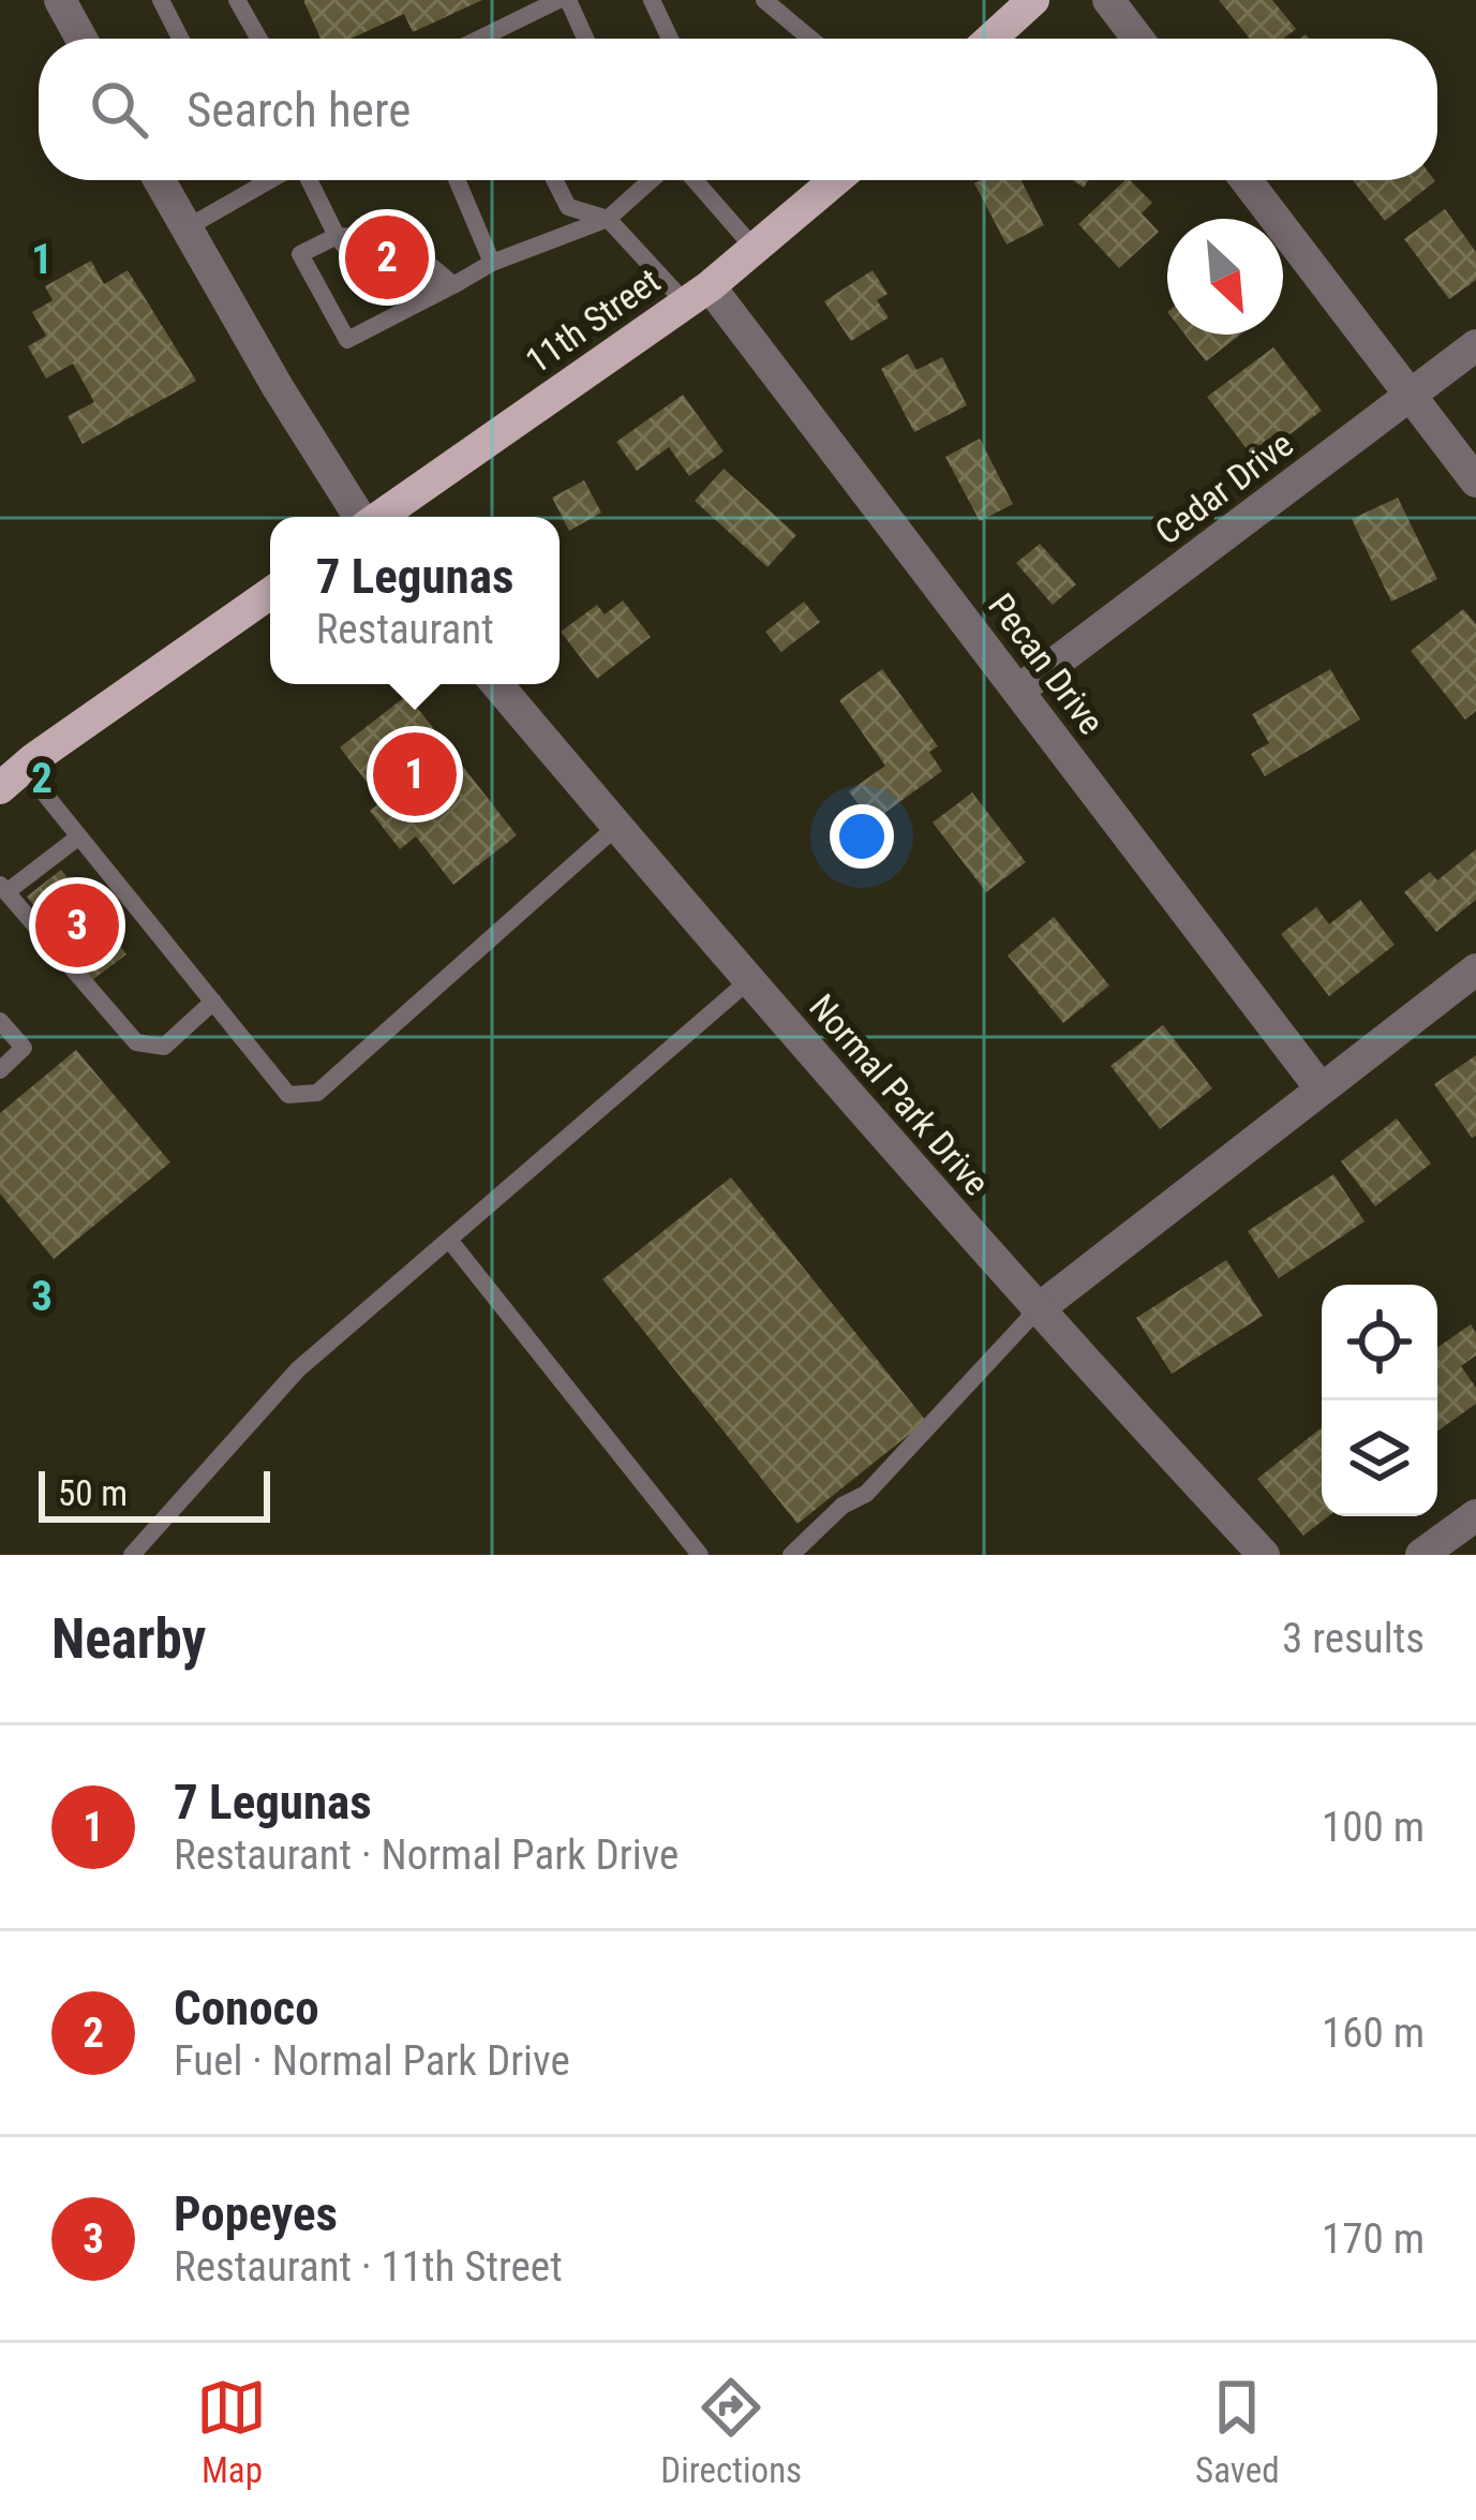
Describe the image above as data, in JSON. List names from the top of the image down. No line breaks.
{"streets":{"main road":["11th Street"],"street":["Cedar Drive","Pecan Drive","Normal Park Drive"]},"crossings":[["11th Street","Pecan Drive"],["Cedar Drive","Pecan Drive"]],"scale_bar":"50 m","north":"bottom right","page":{"search":"Search here","pins":["2","1","3"],"popup":["7 Legunas","Restaurant"],"scale":"50 m","heading":["Nearby","3 results"],"list":[{"mark":"1","name":"7 Legunas","note":"Restaurant · Normal Park Drive","value":"100 m"},{"mark":"2","name":"Conoco","note":"Fuel · Normal Park Drive","value":"160 m"},{"mark":"3","name":"Popeyes","note":"Restaurant · 11th Street","value":"170 m"}],"nav":["Map","Directions","Saved"]},"grid":{"rows":["1","2","3"]}}
